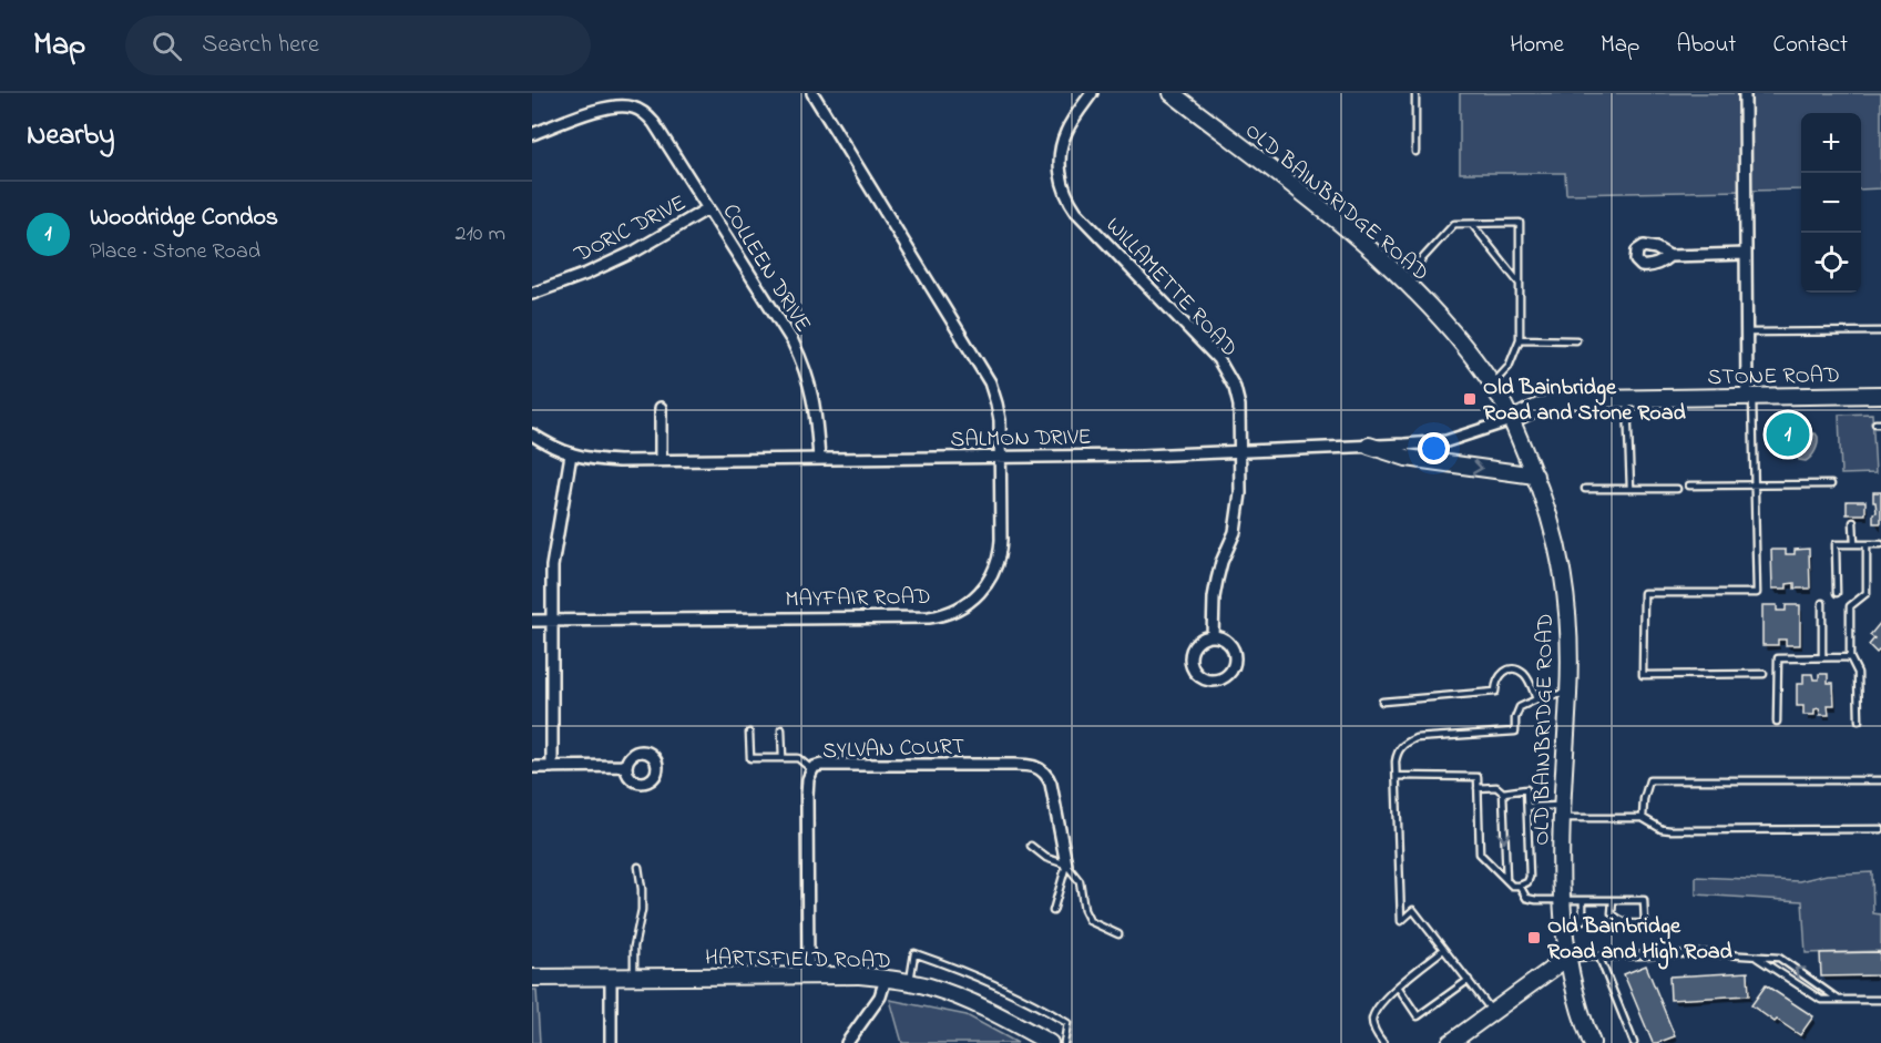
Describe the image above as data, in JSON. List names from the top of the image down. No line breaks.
{"streets":{"main road":["OLD BAINBRIDGE ROAD","STONE ROAD","HARTSFIELD ROAD"],"street":["DORIC DRIVE","COLLEEN DRIVE","WILLAMETTE ROAD","SALMON DRIVE","MAYFAIR ROAD","SYLVAN COURT"]},"crossings":[["OLD BAINBRIDGE ROAD","STONE ROAD"],["OLD BAINBRIDGE ROAD","SALMON DRIVE"],["DORIC DRIVE","COLLEEN DRIVE"],["COLLEEN DRIVE","SALMON DRIVE"],["WILLAMETTE ROAD","SALMON DRIVE"],["STONE ROAD","SALMON DRIVE"],["SALMON DRIVE","MAYFAIR ROAD"],["SYLVAN COURT","HARTSFIELD ROAD"]],"places":{"transit":["Old Bainbridge Road and Stone Road","Old Bainbridge Road and High Road"]},"page":{"header":"Map","search":"Search here","nav":["Home","Map","About","Contact"],"heading":"Nearby","map_buttons":["+","−"],"list":[{"mark":"1","name":"Woodridge Condos","note":"Place · Stone Road","value":"210 m"}],"pins":"1"}}
